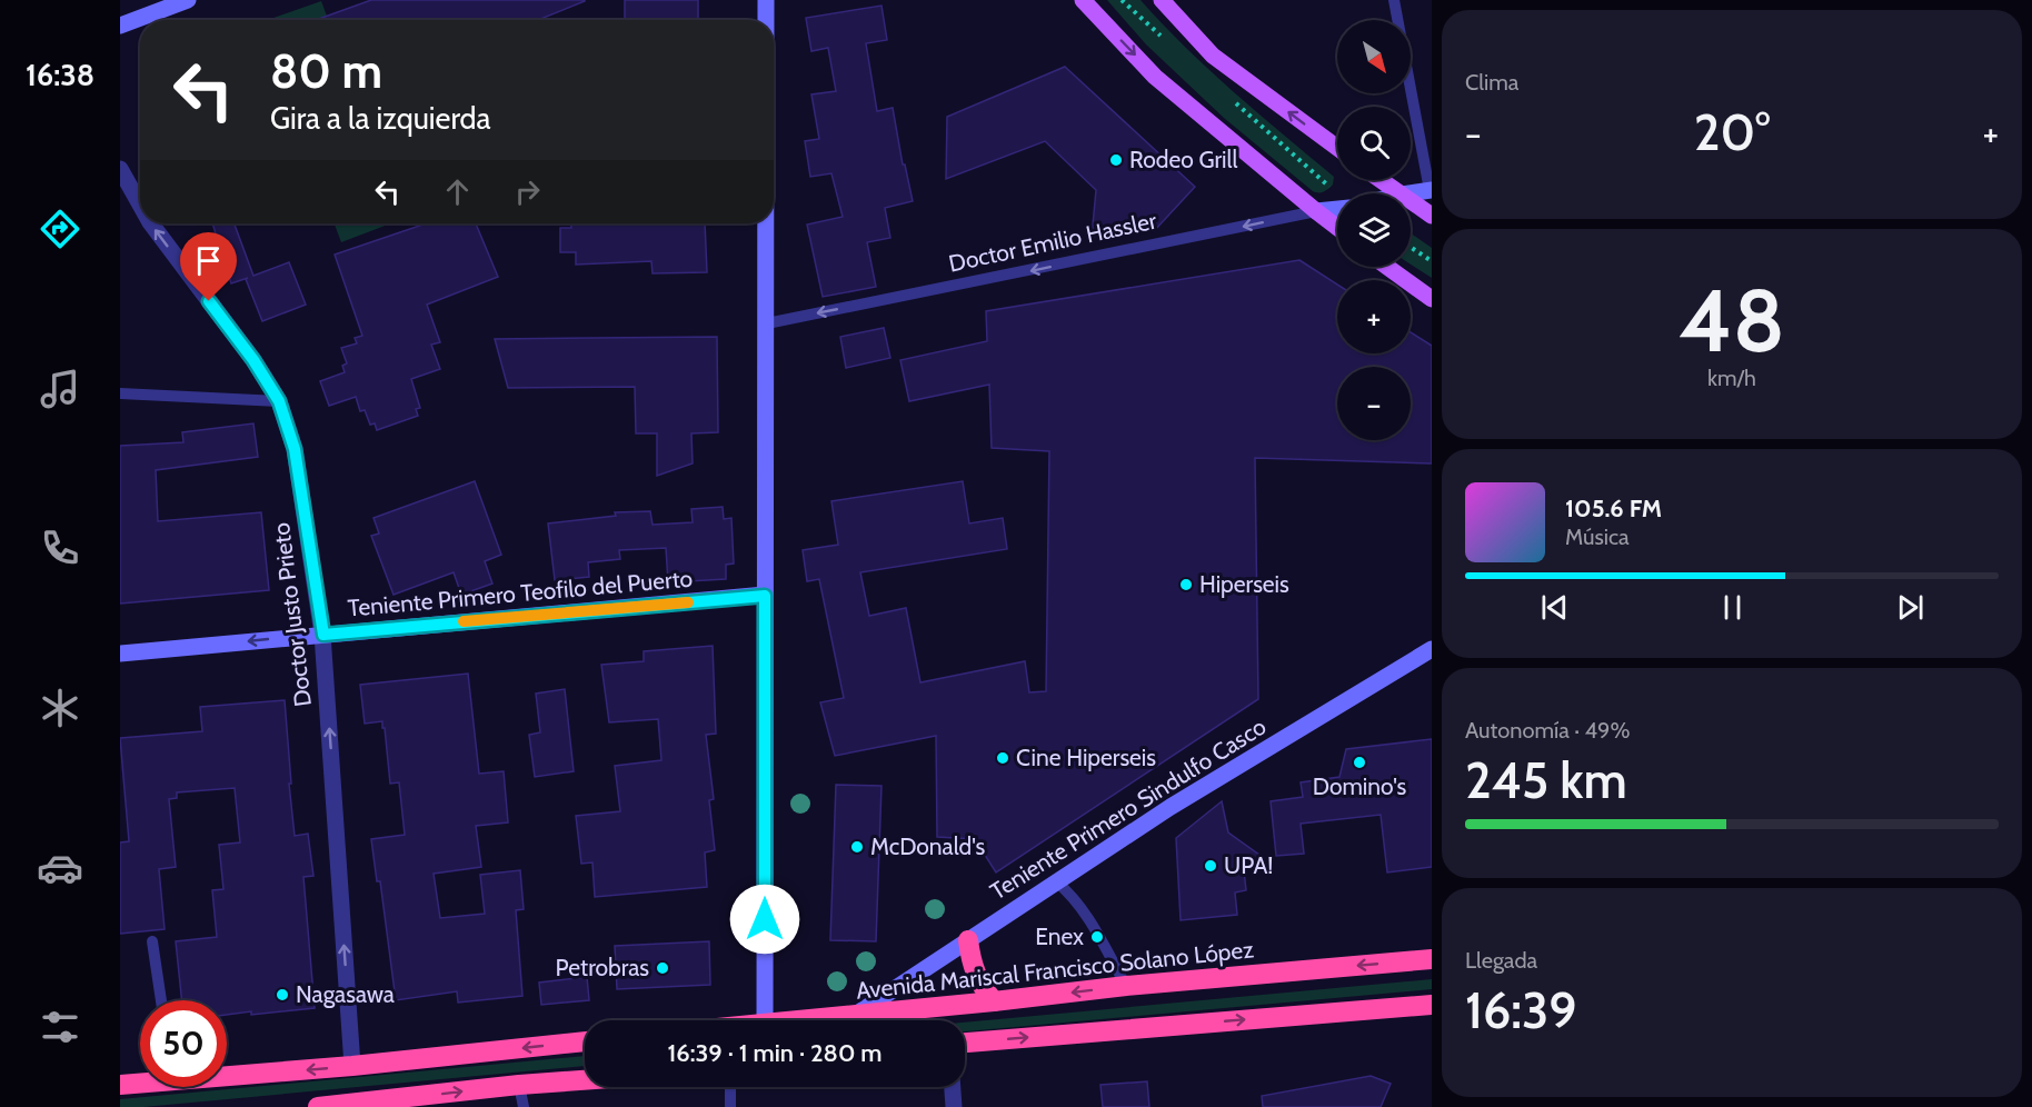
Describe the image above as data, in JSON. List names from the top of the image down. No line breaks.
{"streets":{"highway":["Avenida Mariscal Francisco Solano López"],"street":["Doctor Emilio Hassler","Teniente Primero Teofilo del Puerto","Doctor Justo Prieto","Teniente Primero Sindulfo Casco"]},"crossings":[["Teniente Primero Teofilo del Puerto","Doctor Justo Prieto"],["Teniente Primero Sindulfo Casco","Avenida Mariscal Francisco Solano López"]],"one_way":["Doctor Emilio Hassler","Doctor Justo Prieto"],"places":["Rodeo Grill","Hiperseis","Cine Hiperseis","Domino's","McDonald's","UPA!","Enex","Petrobras","Nagasawa"],"north":"bottom right","page":{"tabs":"16:38","tile":["Clima",["48","km/h"],["Autonomía · 49%","245 km"],["Llegada","16:39"]],"map_buttons":["+","−"],"turn":["80 m","Gira a la izquierda"],"heat":["−","20°","+"],"song":["105.6 FM","Música"],"limit":"50","trip":"16:39 · 1 min · 280 m"}}
